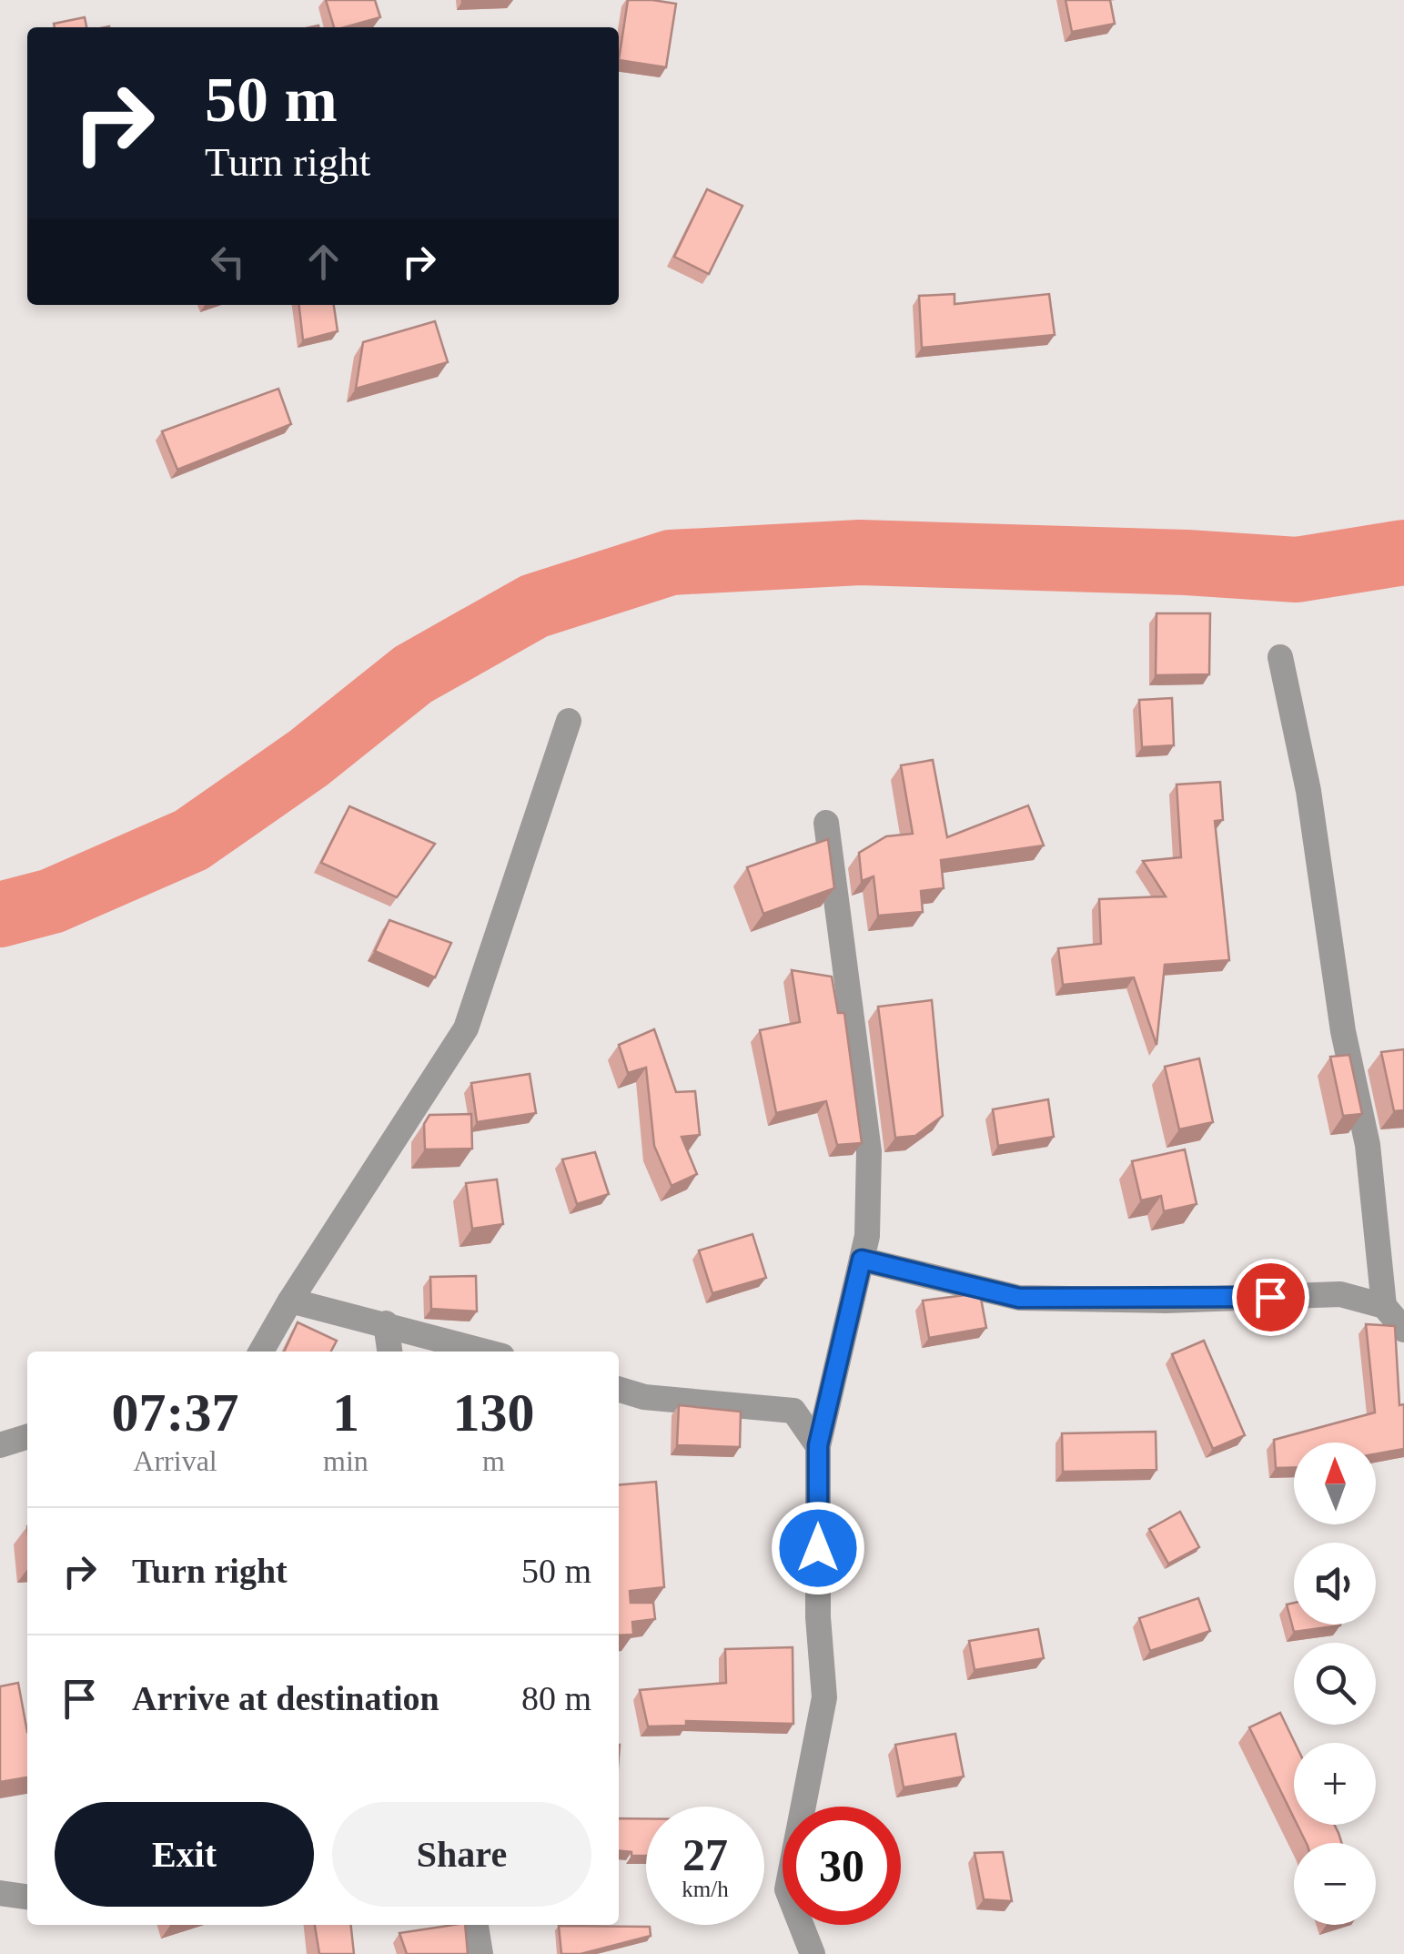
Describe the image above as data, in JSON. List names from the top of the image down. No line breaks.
{"north":"top","page":{"turn":["50 m","Turn right"],"eta":["07:37","Arrival","1","min","130","m"],"map_buttons":["+","−"],"list":[{"name":"Turn right","value":"50 m"},{"name":"Arrive at destination","value":"80 m"}],"buttons":["Exit","Share"],"speed":"27 km/h","limit":"30"}}
